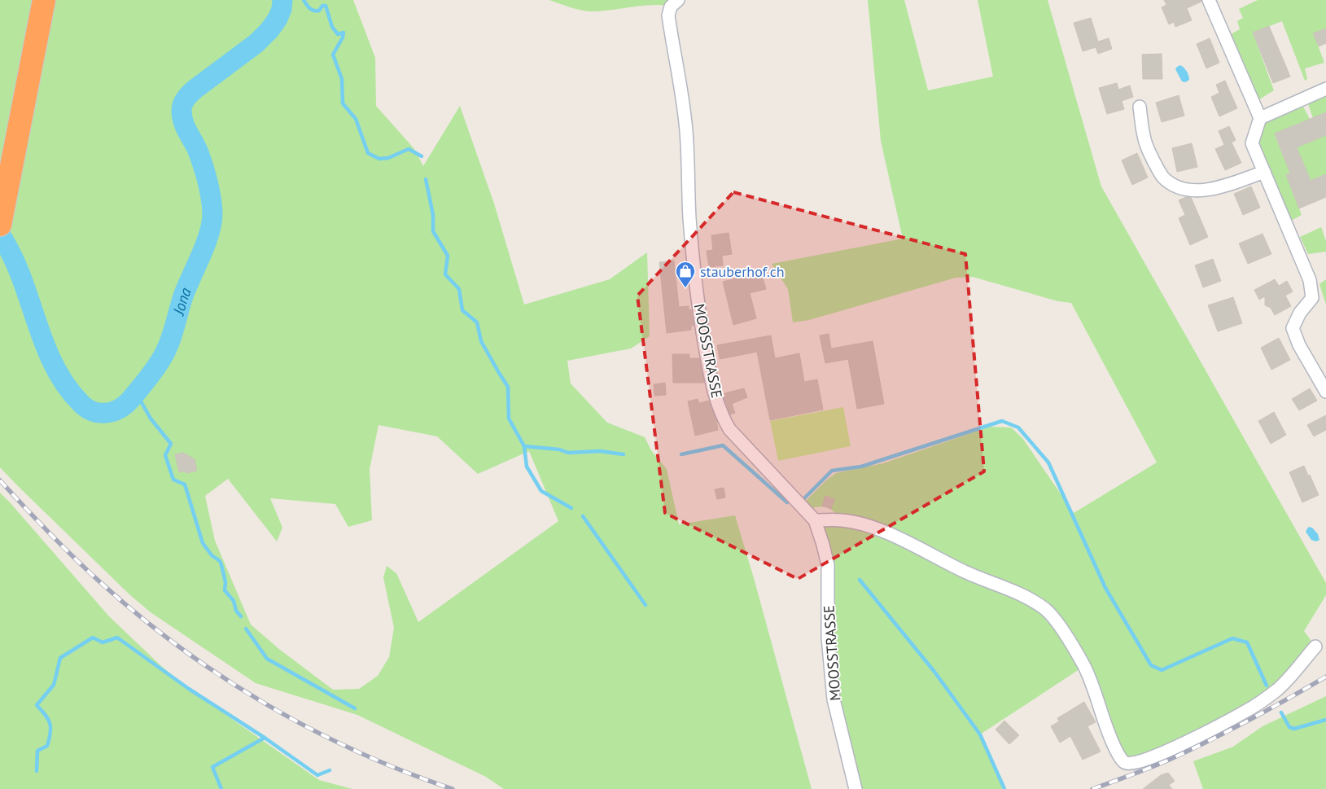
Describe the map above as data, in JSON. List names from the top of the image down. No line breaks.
{"streets":{"street":["MOOSSTRASSE"]},"water":["Jona"],"places":{"shop":["stauberhof.ch"]}}
